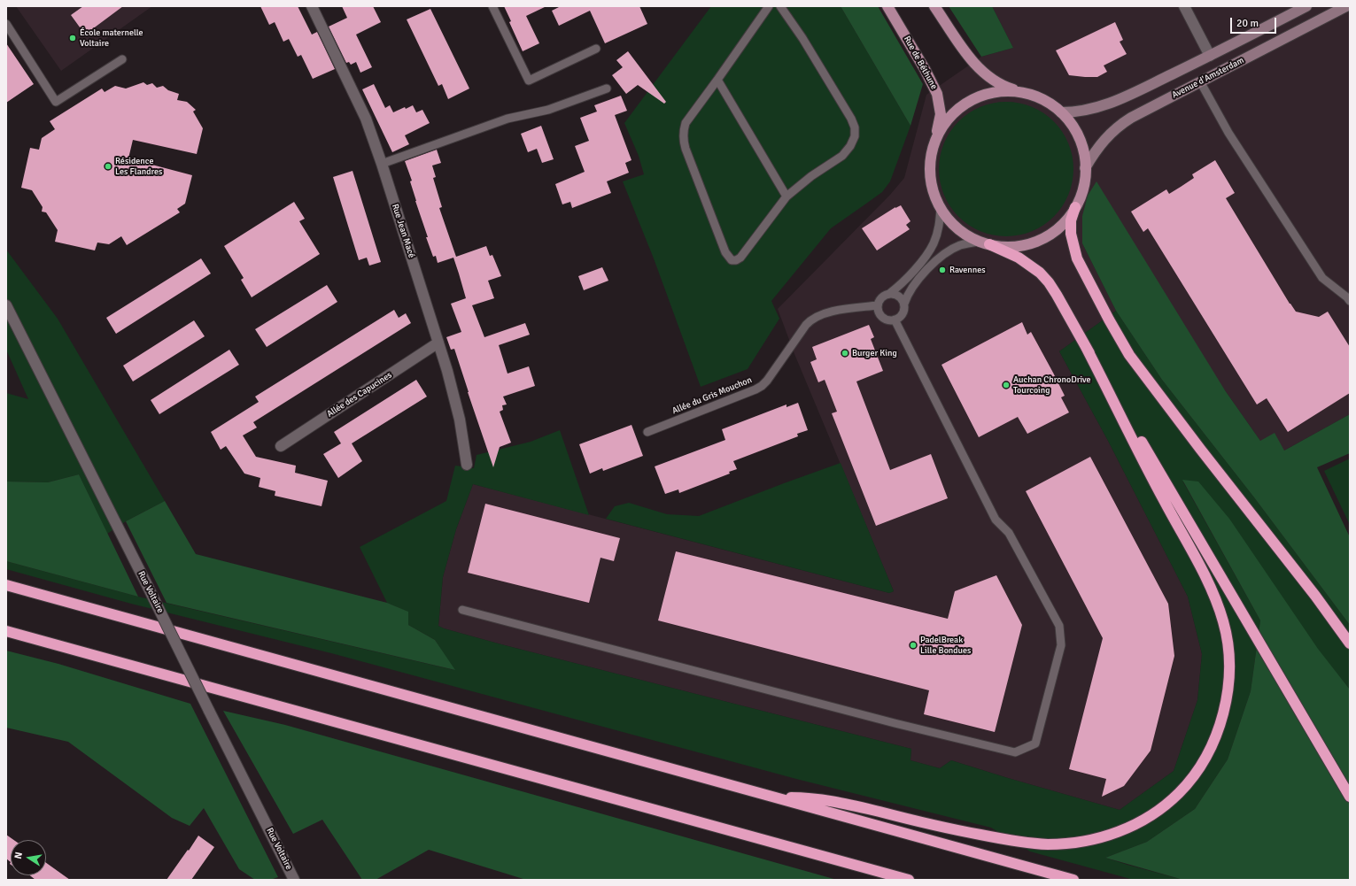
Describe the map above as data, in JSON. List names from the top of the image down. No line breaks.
{"streets":{"main road":["Rue de Béthune"],"street":["Avenue d'Amsterdam","Rue Jean Macé","Allée des Capucines","Rue Voltaire"],"lane":["Allée du Gris Mouchon"]},"crossings":[["Rue Jean Macé","Allée des Capucines"]],"places":["École maternelle Voltaire","Résidence Les Flandres","Ravennes","Burger King","Auchan ChronoDrive Tourcoing","PadelBreak Lille Bondues"],"scale_bar":"20 m","north":"left"}
